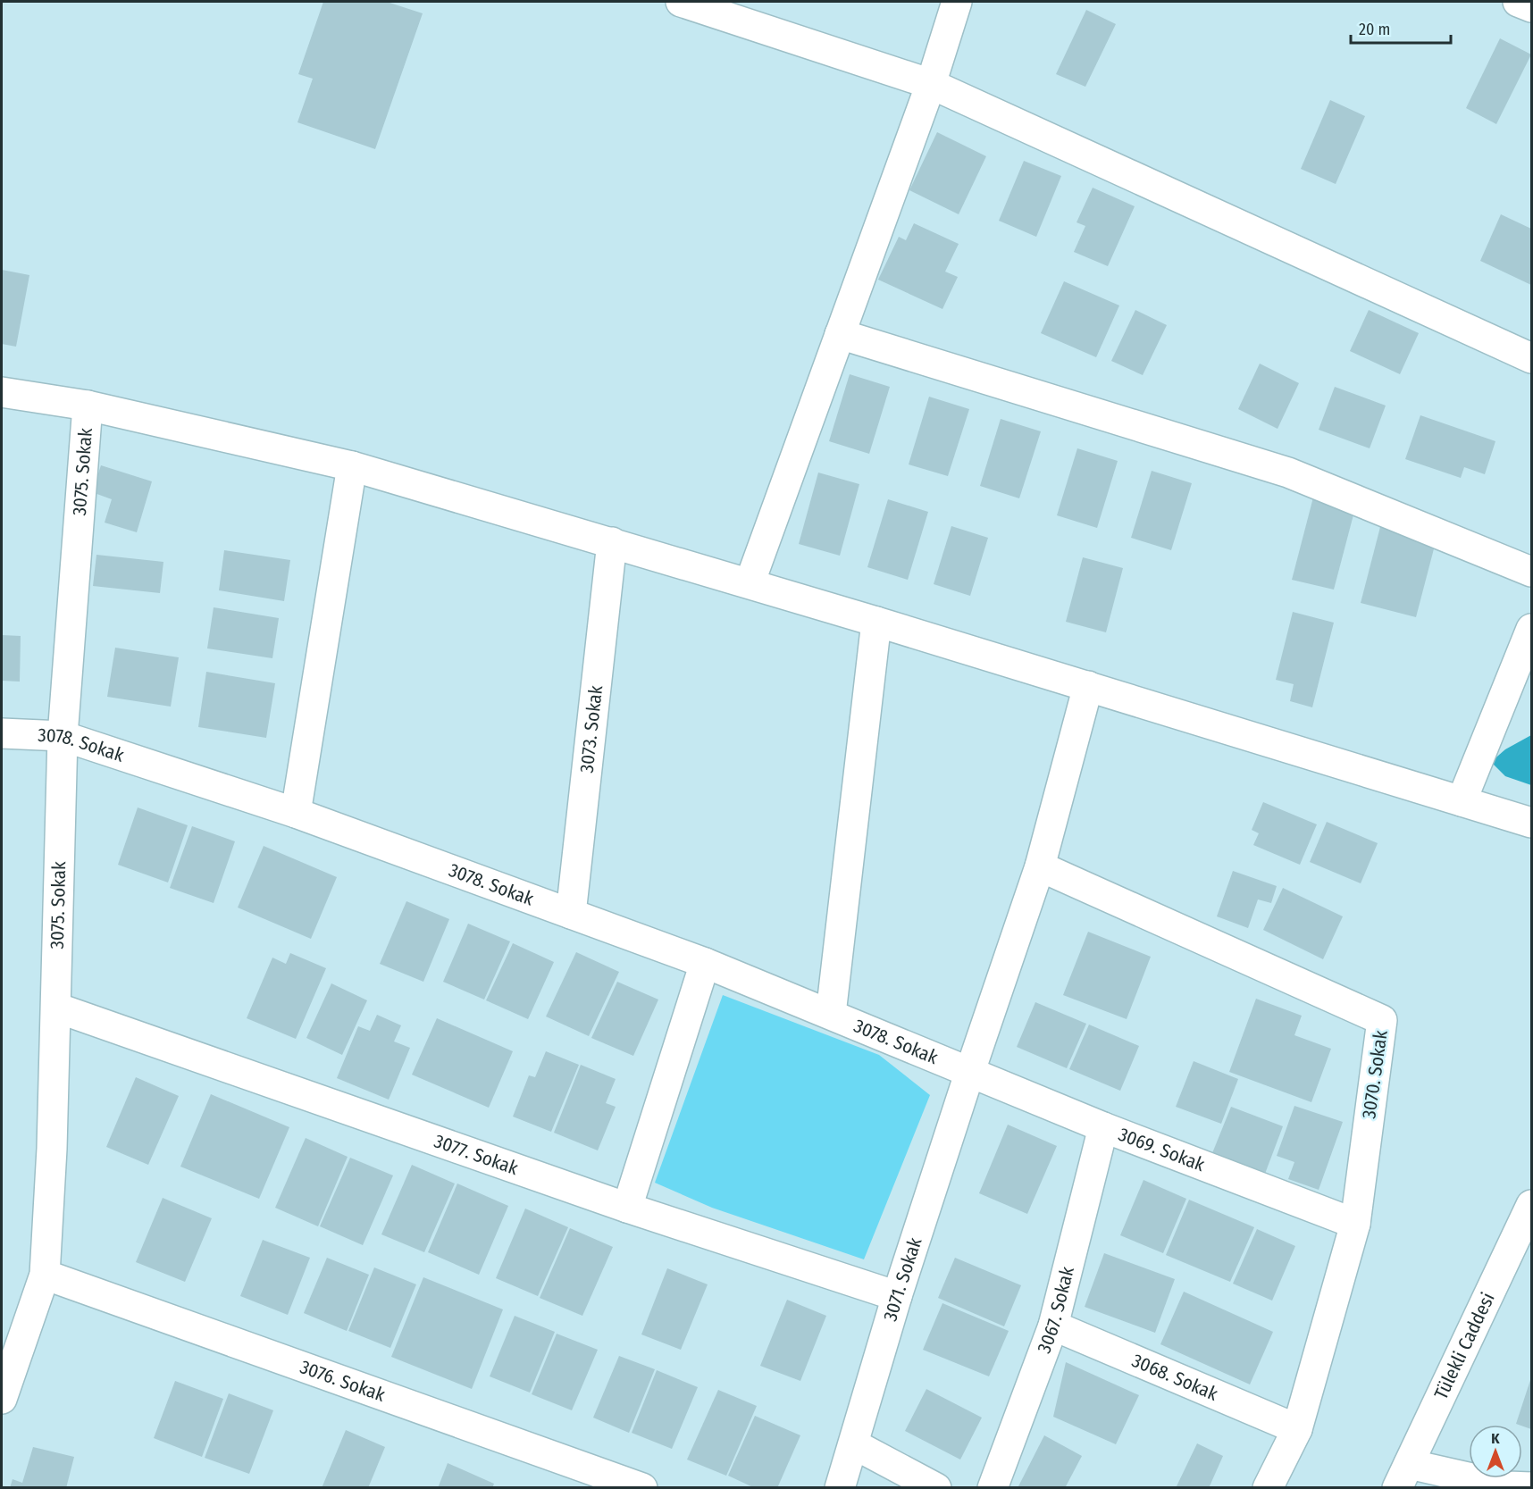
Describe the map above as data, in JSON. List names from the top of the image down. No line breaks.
{"streets":{"street":["3075. Sokak","3073. Sokak","3078. Sokak","3070. Sokak","3069. Sokak","3077. Sokak","3071. Sokak","3067. Sokak","Tülekli Caddesi","3068. Sokak","3076. Sokak"]},"crossings":[["3075. Sokak","3078. Sokak"],["3075. Sokak","3077. Sokak"],["3075. Sokak","3076. Sokak"],["3073. Sokak","3078. Sokak"],["3078. Sokak","3069. Sokak"],["3078. Sokak","3071. Sokak"],["3070. Sokak","3069. Sokak"],["3070. Sokak","3071. Sokak"],["3070. Sokak","3068. Sokak"],["3069. Sokak","3071. Sokak"],["3069. Sokak","3067. Sokak"],["3077. Sokak","3071. Sokak"],["3067. Sokak","3068. Sokak"]],"scale_bar":"20 m","north":"top"}
